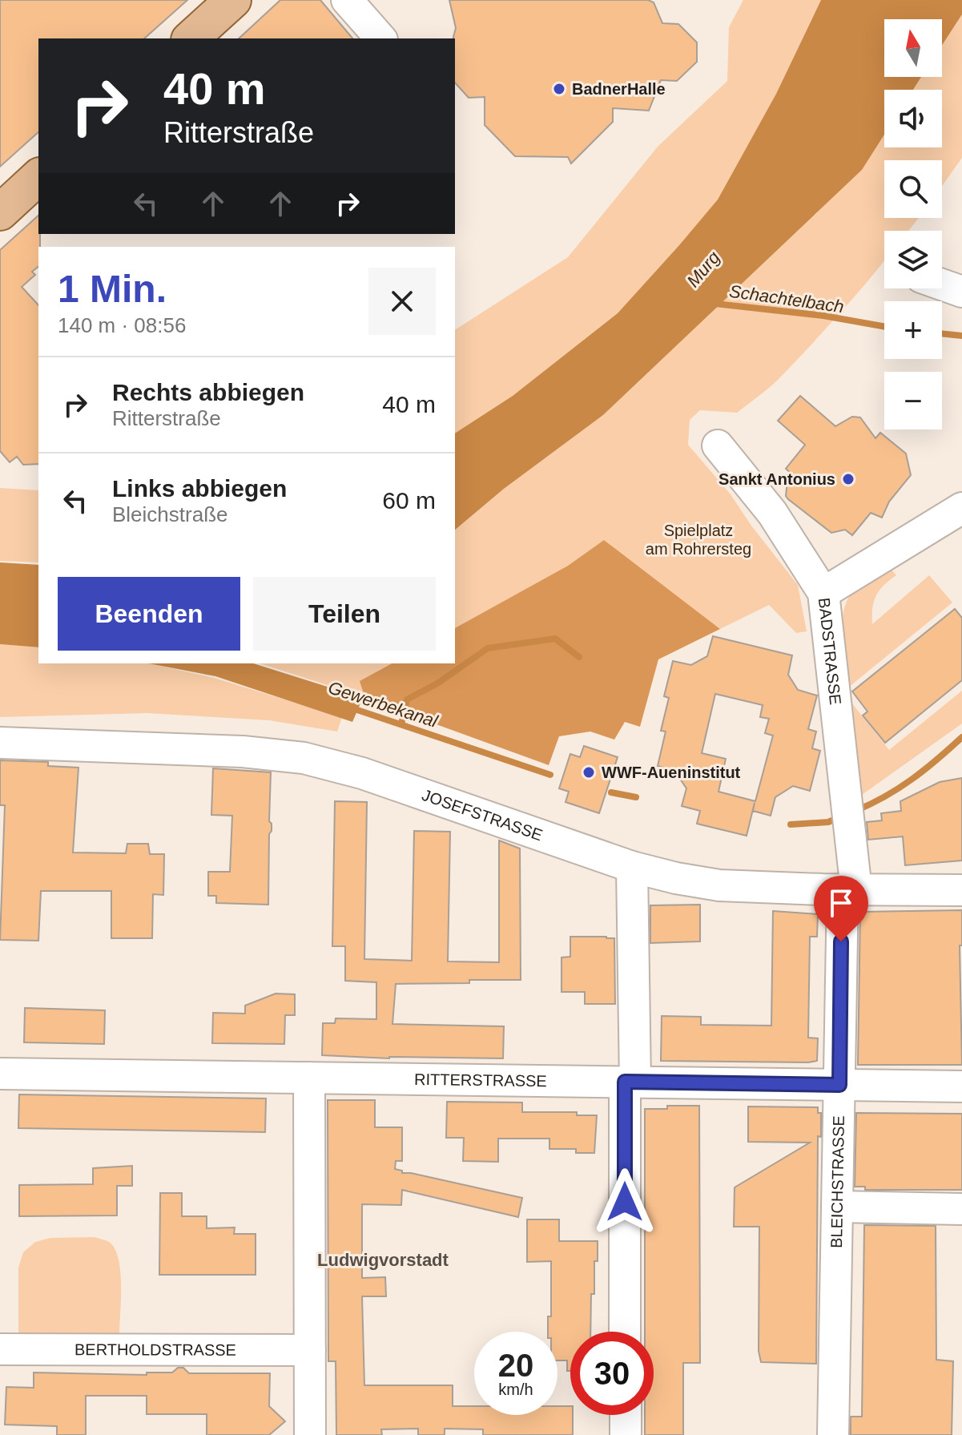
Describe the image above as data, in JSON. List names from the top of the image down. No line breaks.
{"streets":{"street":["BADSTRASSE","JOSEFSTRASSE","RITTERSTRASSE","BLEICHSTRASSE","BERTHOLDSTRASSE"]},"crossings":[["BADSTRASSE","JOSEFSTRASSE"],["BADSTRASSE","BLEICHSTRASSE"],["JOSEFSTRASSE","BLEICHSTRASSE"],["RITTERSTRASSE","BLEICHSTRASSE"]],"districts":["Ludwigvorstadt"],"water":["Murg","Schachtelbach","Gewerbekanal"],"parks":["Spielplatz am Rohrersteg"],"places":["BadnerHalle","Sankt Antonius","WWF-Aueninstitut"],"north":"top","page":{"map_buttons":["+","−"],"turn":["40 m","Ritterstraße"],"heading":["1 Min.","140 m · 08:56"],"list":[{"name":"Rechts abbiegen","note":"Ritterstraße","value":"40 m"},{"name":"Links abbiegen","note":"Bleichstraße","value":"60 m"}],"buttons":["Beenden","Teilen"],"speed":"20 km/h","limit":"30"}}
